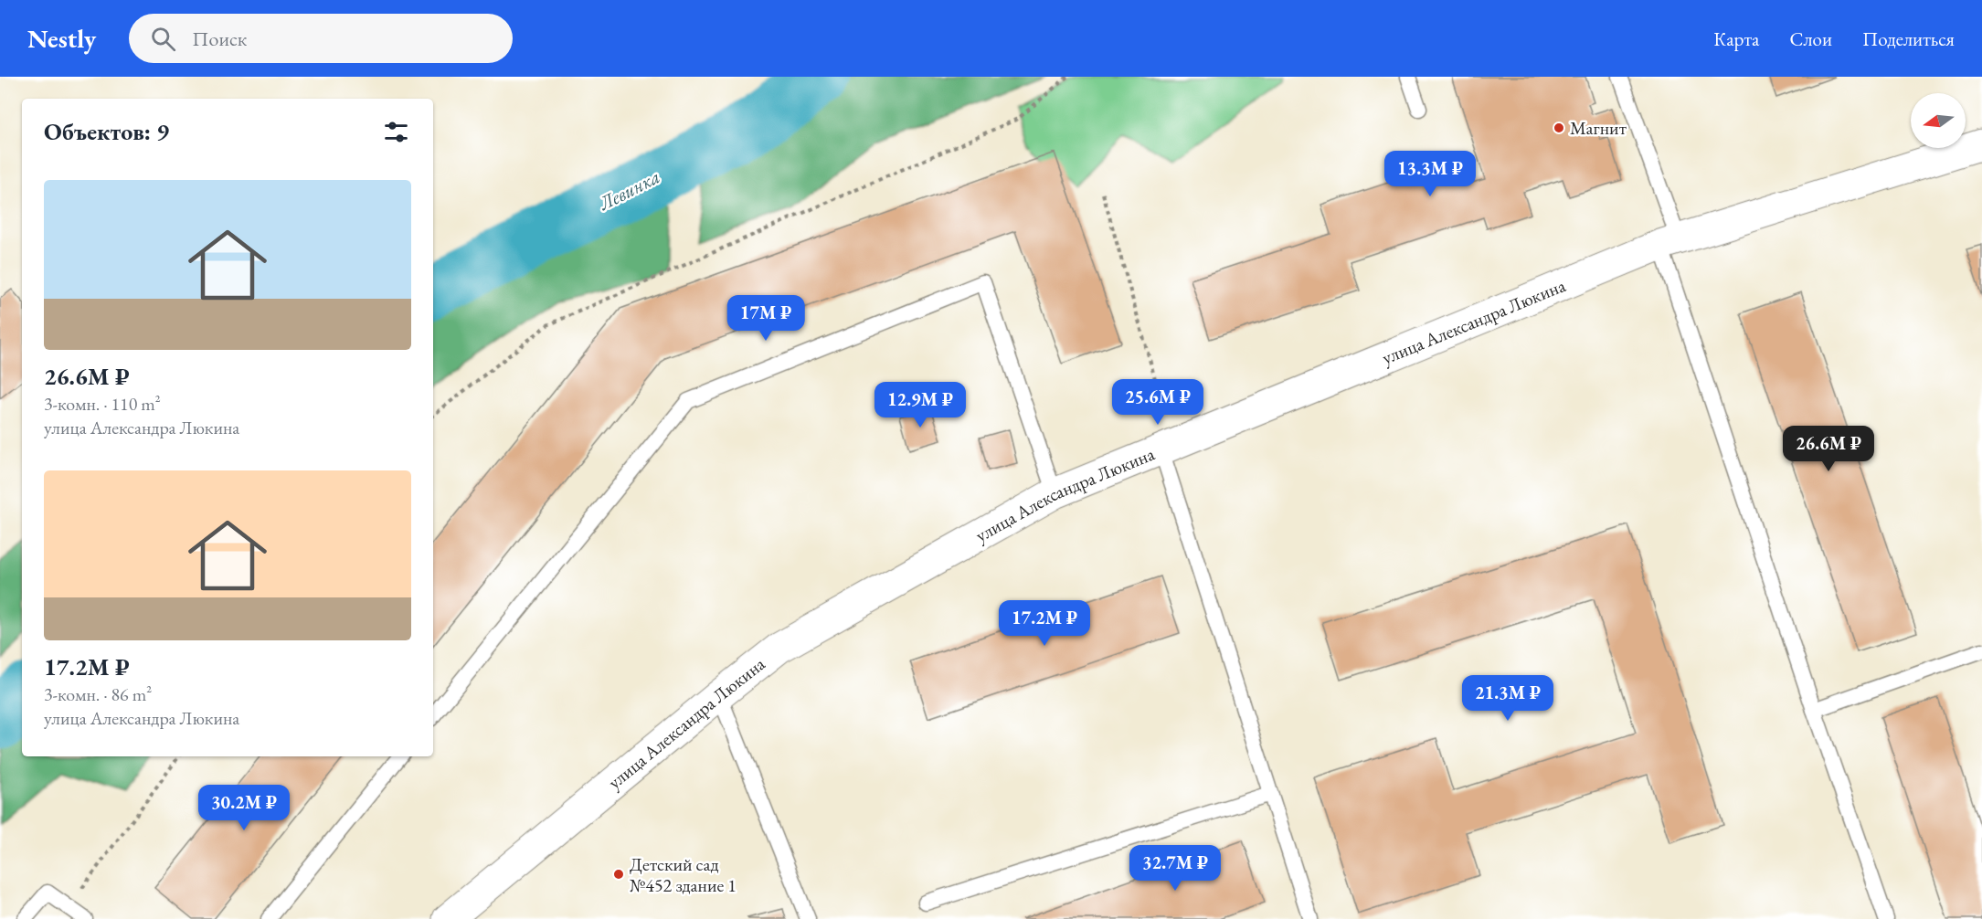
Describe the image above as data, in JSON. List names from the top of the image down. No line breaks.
{"streets":{"street":["улица Александра Люкина"]},"water":["Левинка"],"places":["Магнит","Детский сад №452 здание 1"],"north":"left","page":{"header":"Nestly","search":"Поиск","nav":["Карта","Слои","Поделиться"],"heading":"Объектов: 9","price":["13.3M ₽","17M ₽","25.6M ₽","12.9M ₽","26.6M ₽","17.2M ₽","21.3M ₽","30.2M ₽","32.7M ₽"],"list":[{"name":"26.6M ₽","note":"3-комн. · 110 m² · улица Александра Люкина"},{"name":"17.2M ₽","note":"3-комн. · 86 m² · улица Александра Люкина"}]}}
